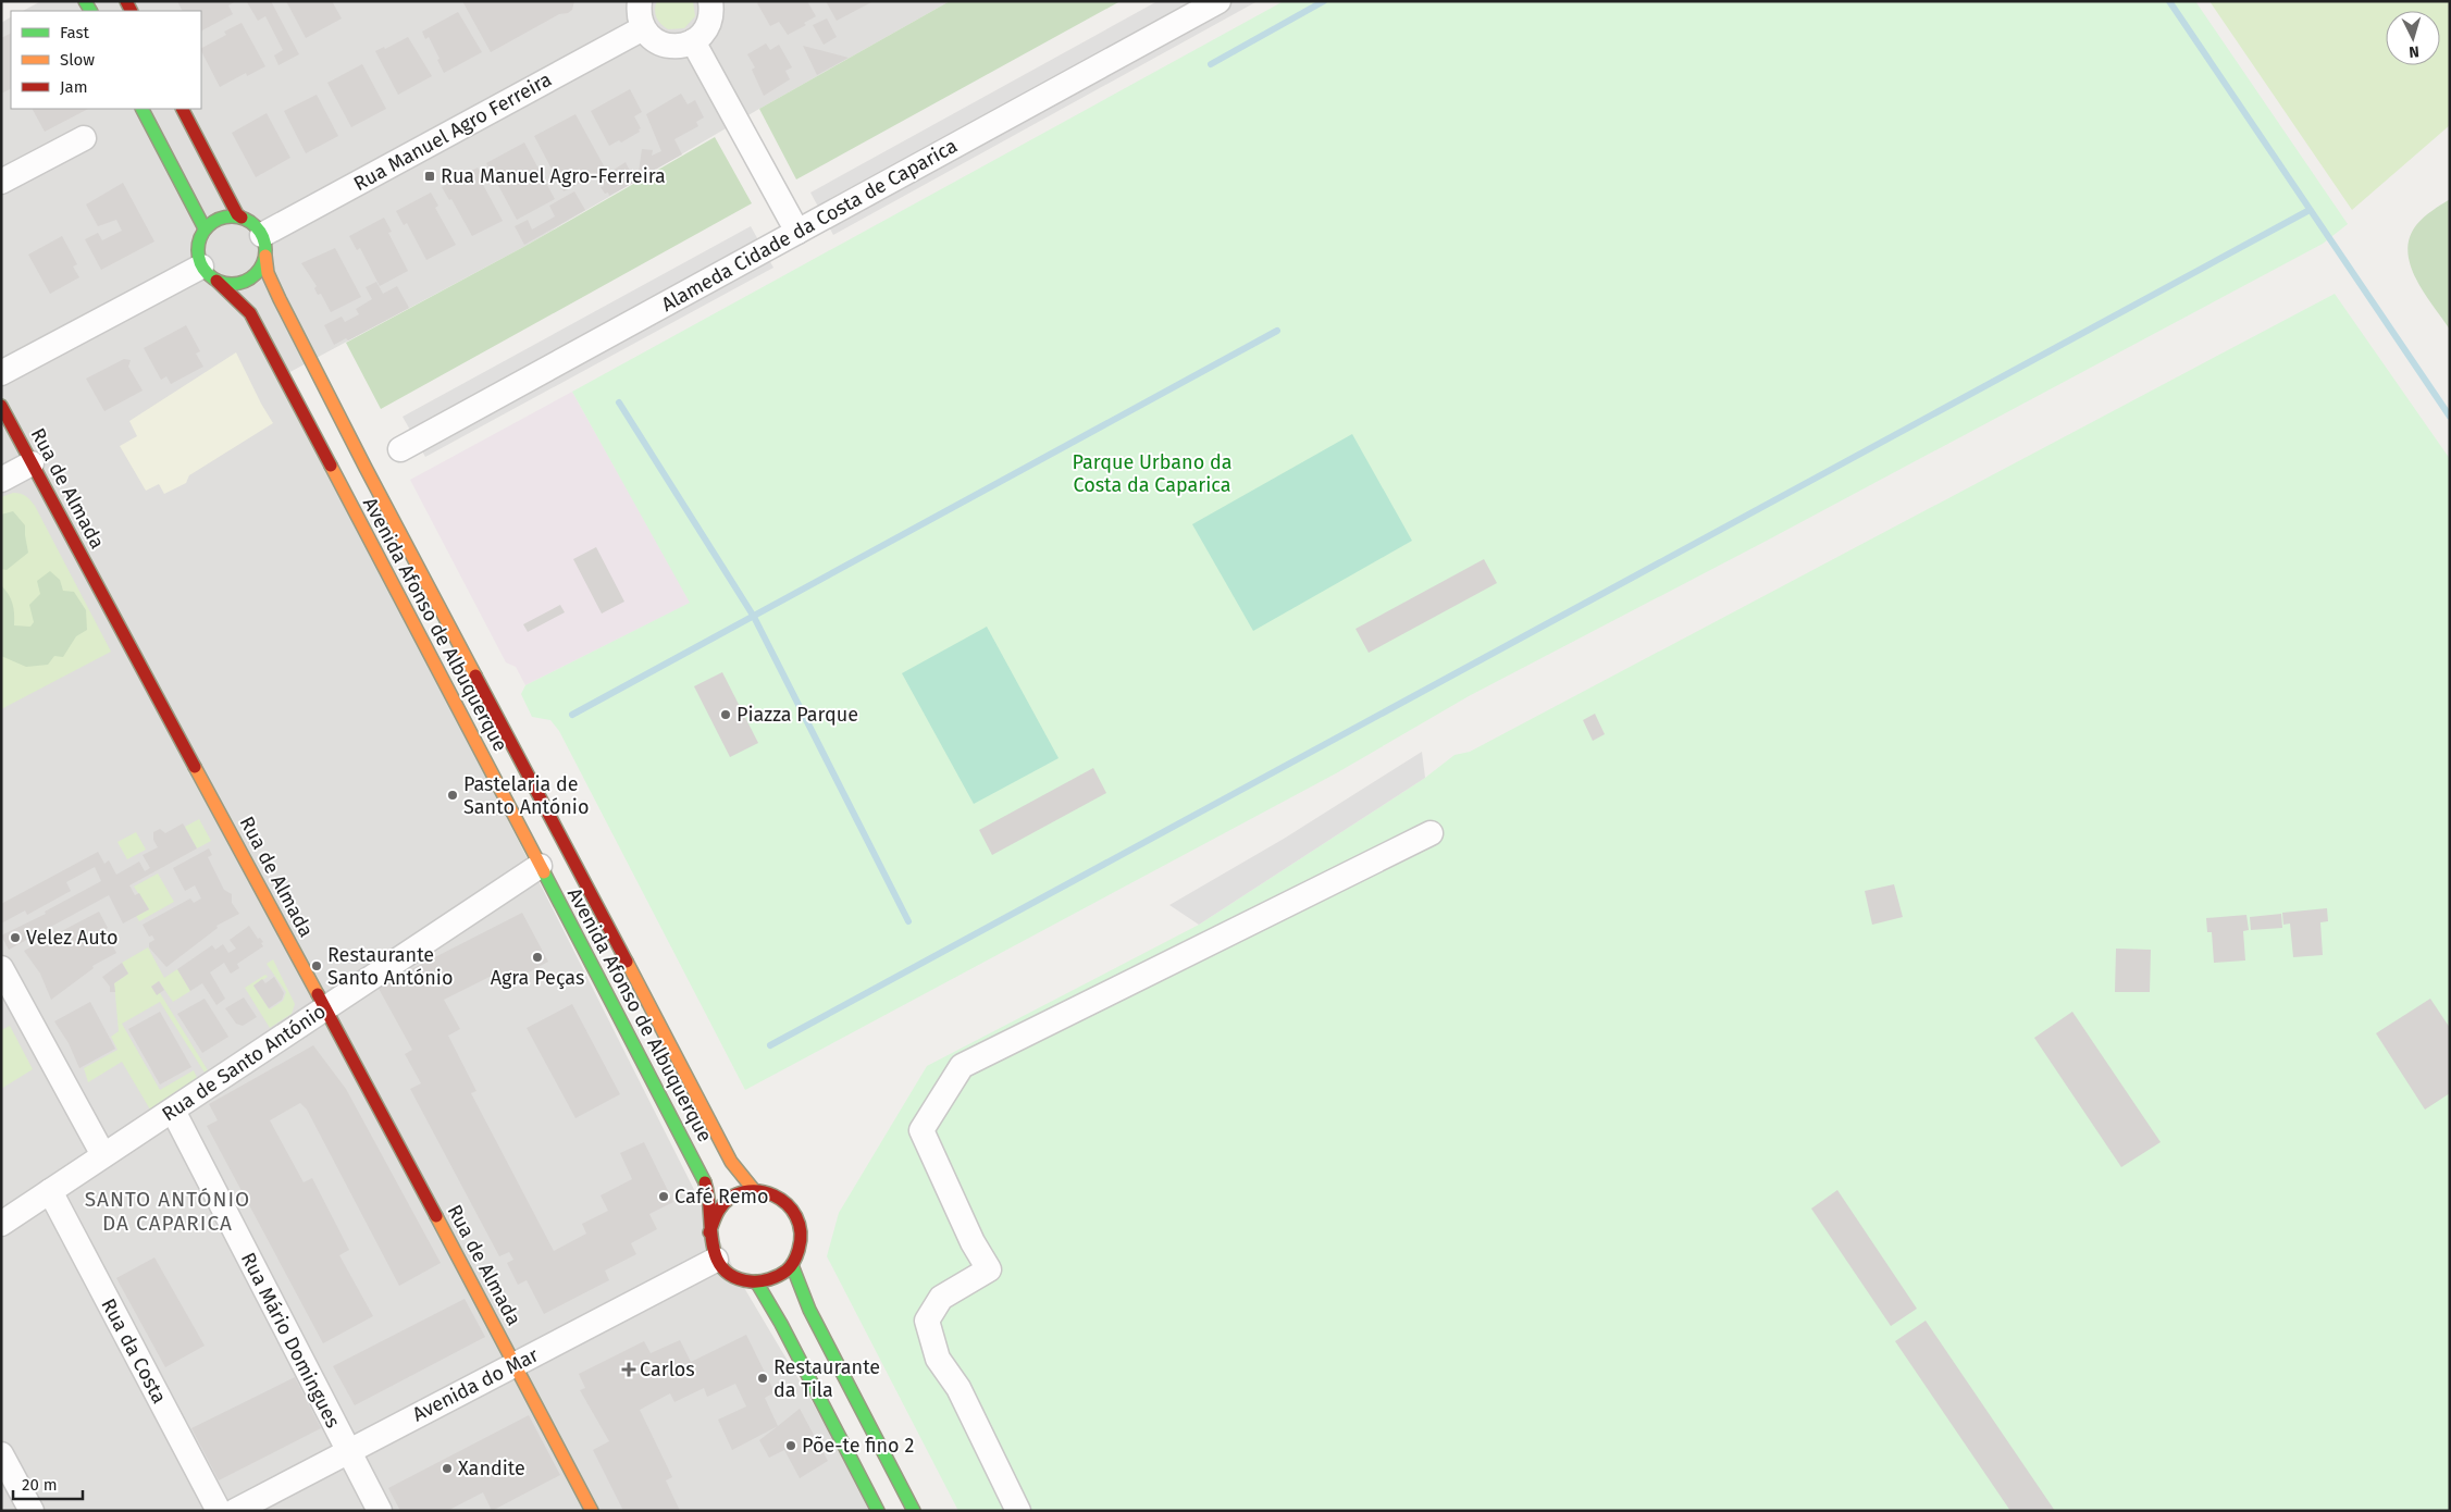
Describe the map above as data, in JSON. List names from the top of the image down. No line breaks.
{"streets":{"main road":["Rua de Almada","Avenida Afonso de Albuquerque"],"street":["Rua Manuel Agro Ferreira","Alameda Cidade da Costa de Caparica","Rua de Santo António","Rua Mário Domingues","Rua da Costa","Avenida do Mar"]},"crossings":[["Rua Manuel Agro Ferreira","Avenida Afonso de Albuquerque"],["Rua de Almada","Rua de Santo António"],["Rua de Almada","Avenida do Mar"],["Avenida Afonso de Albuquerque","Rua de Santo António"],["Avenida Afonso de Albuquerque","Avenida do Mar"],["Rua de Santo António","Rua Mário Domingues"],["Rua de Santo António","Rua da Costa"],["Rua Mário Domingues","Avenida do Mar"]],"districts":["SANTO ANTÓNIO DA CAPARICA"],"parks":["Parque Urbano da Costa da Caparica"],"places":{"transit":["Rua Manuel Agro-Ferreira"],"other":["Piazza Parque","Pastelaria de Santo António","Velez Auto","Agra Peças","Restaurante Santo António","Café Remo","Restaurante da Tila","Põe-te fino 2","Xandite"],"health":["Carlos"]},"legend":["Fast","Slow","Jam"],"scale_bar":"20 m","north":"bottom"}
